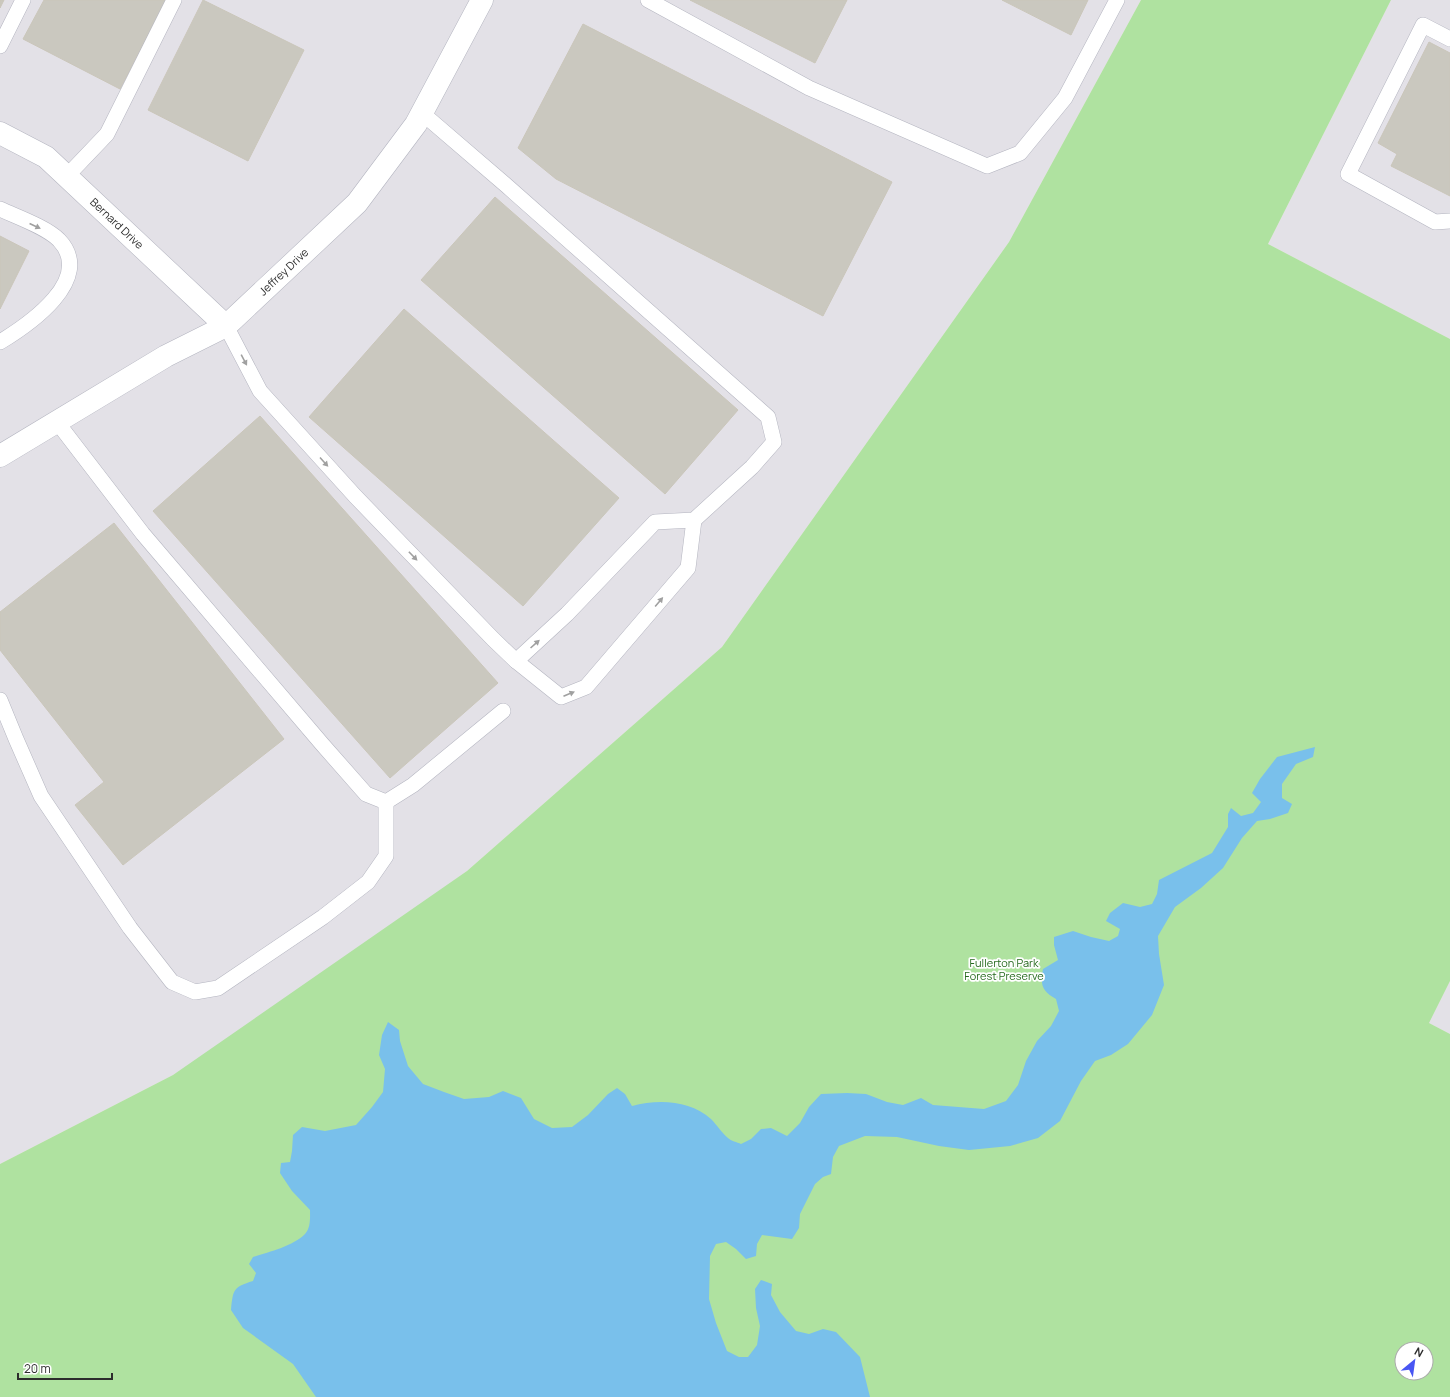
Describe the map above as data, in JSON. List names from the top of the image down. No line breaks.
{"streets":{"street":["Bernard Drive","Jeffrey Drive"]},"crossings":[["Bernard Drive","Jeffrey Drive"]],"parks":["Fullerton Park Forest Preserve"],"scale_bar":"20 m","north":"top right"}
